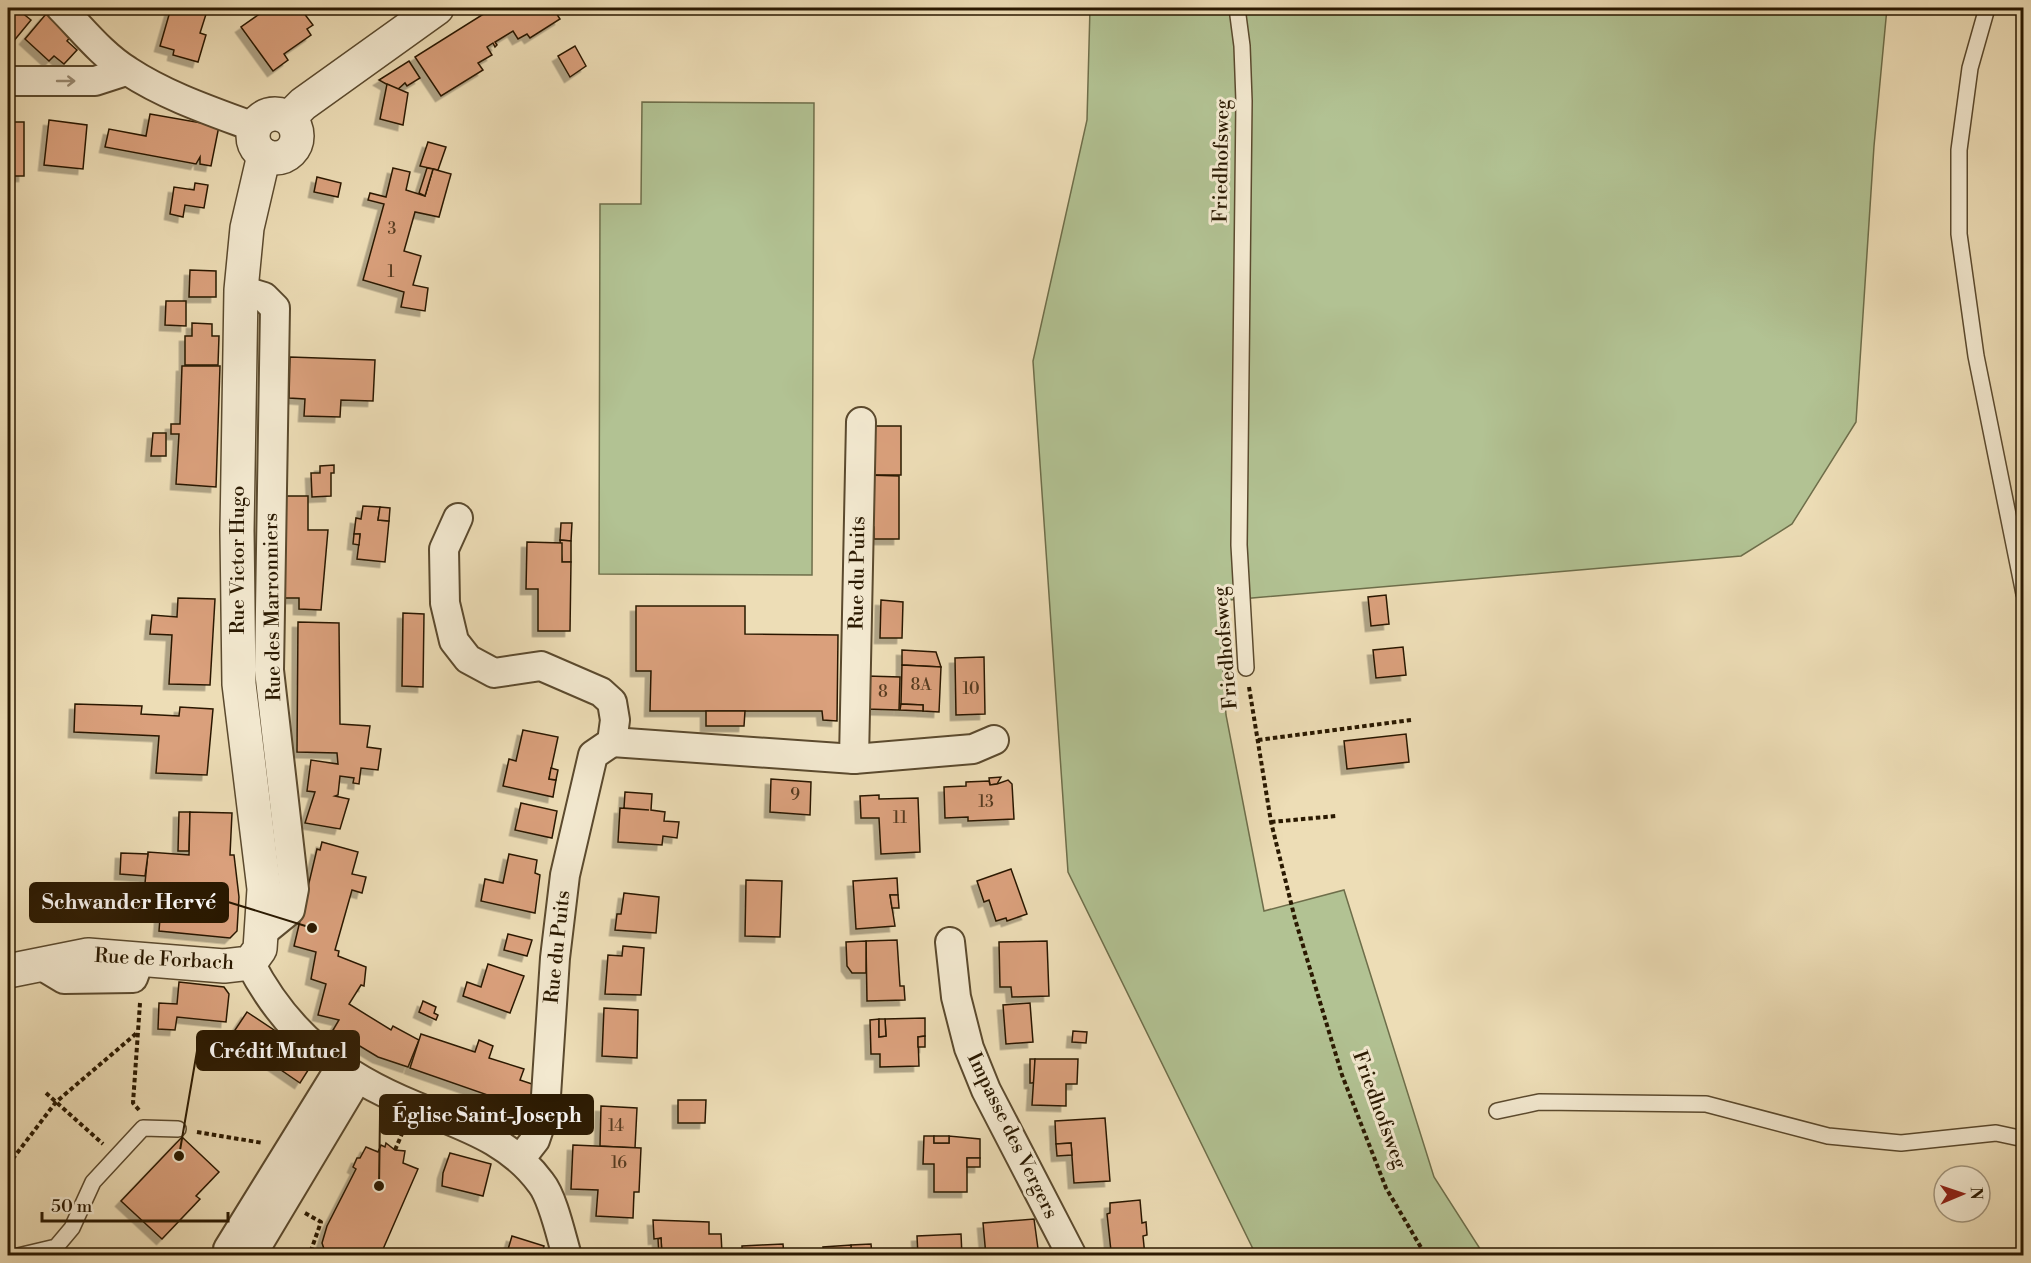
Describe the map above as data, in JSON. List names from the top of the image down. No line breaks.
{"streets":{"street":["Rue Victor Hugo","Rue du Puits","Rue de Forbach","Impasse des Vergers"],"lane":["Friedhofsweg"]},"crossings":[["Rue Victor Hugo","Rue de Forbach"]],"places":["Schwander Hervé","Crédit Mutuel","Église Saint-Joseph"],"house_numbers":["3","1","8A","10","8","9","13","11","14","16"],"scale_bar":"50 m","north":"right"}
